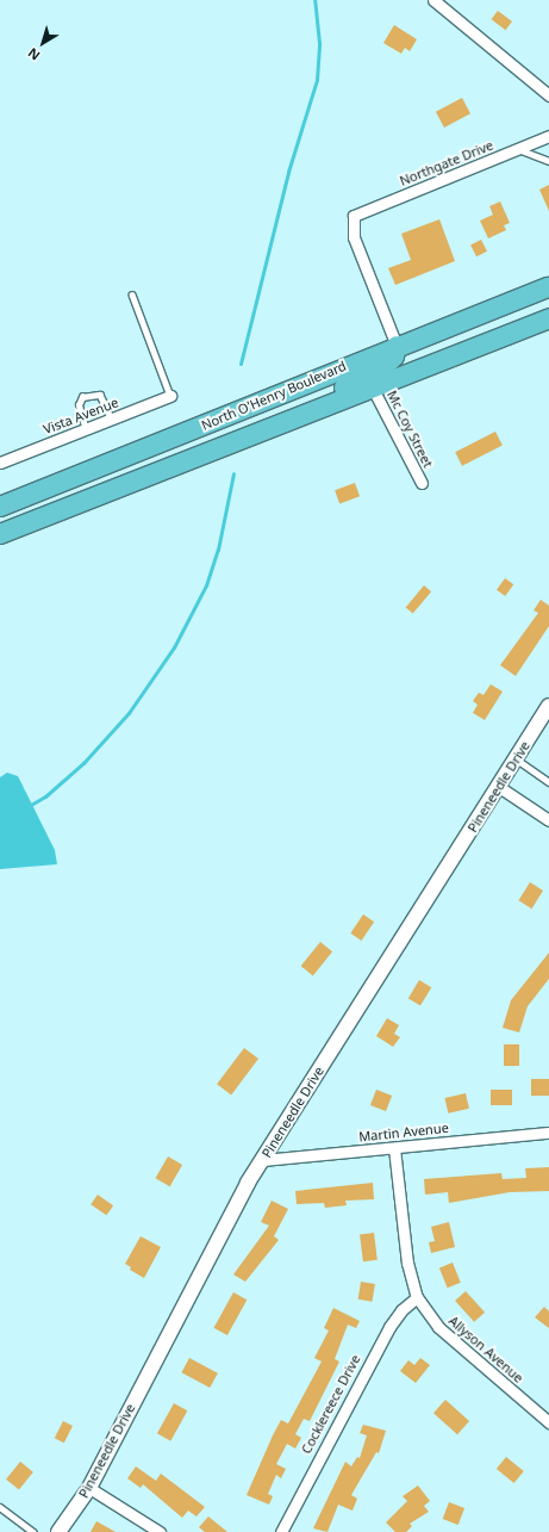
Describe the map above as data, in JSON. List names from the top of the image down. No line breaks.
{"streets":{"highway":["North O'Henry Boulevard"],"street":["Northgate Drive","Vista Avenue","Mc Coy Street","Pineneedle Drive","Martin Avenue","Allyson Avenue","Cocklereece Drive"]},"crossings":[["Northgate Drive","North O'Henry Boulevard"],["North O'Henry Boulevard","Mc Coy Street"],["Pineneedle Drive","Martin Avenue"],["Martin Avenue","Allyson Avenue"],["Allyson Avenue","Cocklereece Drive"]],"north":"bottom left"}
